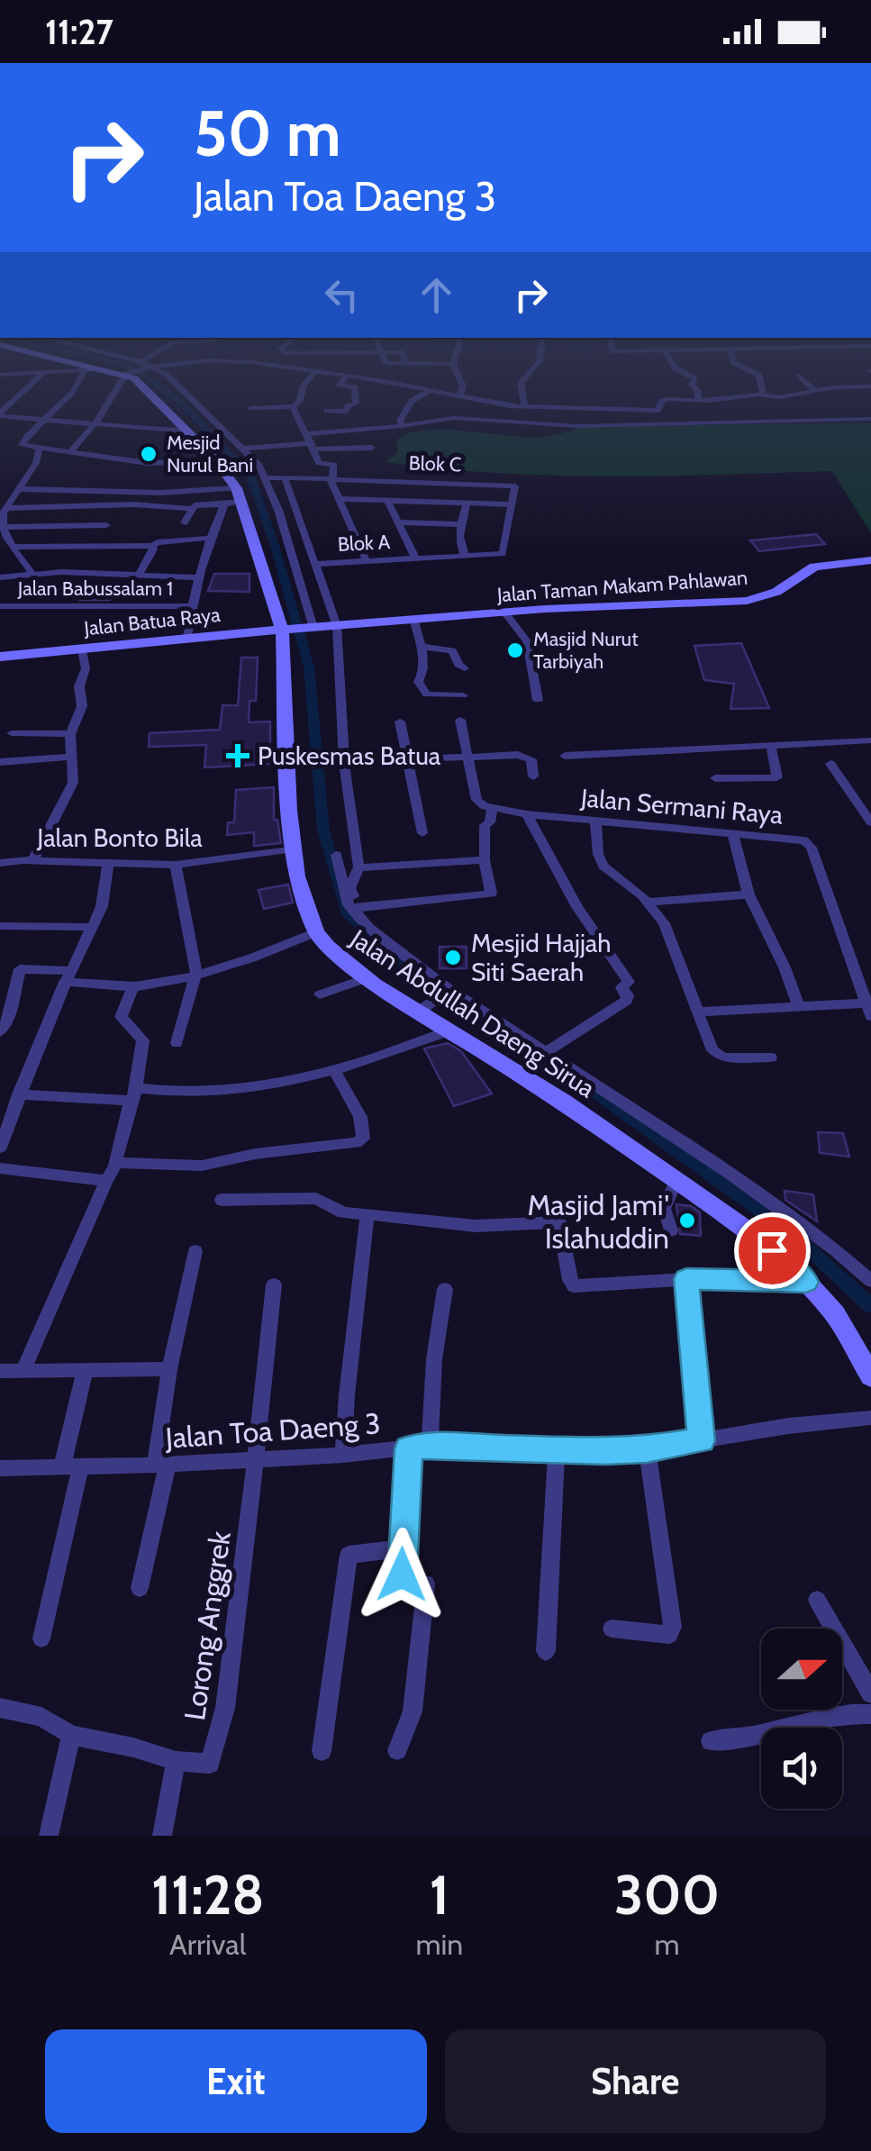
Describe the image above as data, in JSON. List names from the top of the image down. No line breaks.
{"streets":{"main road":["Jalan Taman Makam Pahlawan","Jalan Batua Raya","Jalan Abdullah Daeng Sirua"],"street":["Blok C","Blok A","Jalan Babussalam 1","Jalan Sermani Raya","Jalan Bonto Bila","Jalan Toa Daeng 3","Lorong Anggrek"]},"crossings":[["Blok C","Blok A"],["Jalan Taman Makam Pahlawan","Jalan Batua Raya"],["Jalan Batua Raya","Jalan Abdullah Daeng Sirua"],["Jalan Bonto Bila","Jalan Abdullah Daeng Sirua"],["Jalan Toa Daeng 3","Lorong Anggrek"]],"places":{"other":["Mesjid Nurul Bani","Masjid Nurut Tarbiyah","Mesjid Hajjah Siti Saerah","Masjid Jami' Islahuddin"],"health":["Puskesmas Batua"]},"north":"right","page":{"status":"11:27","turn":["50 m","Jalan Toa Daeng 3"],"eta":["11:28","Arrival","1","min","300","m"],"buttons":["Exit","Share"]}}
